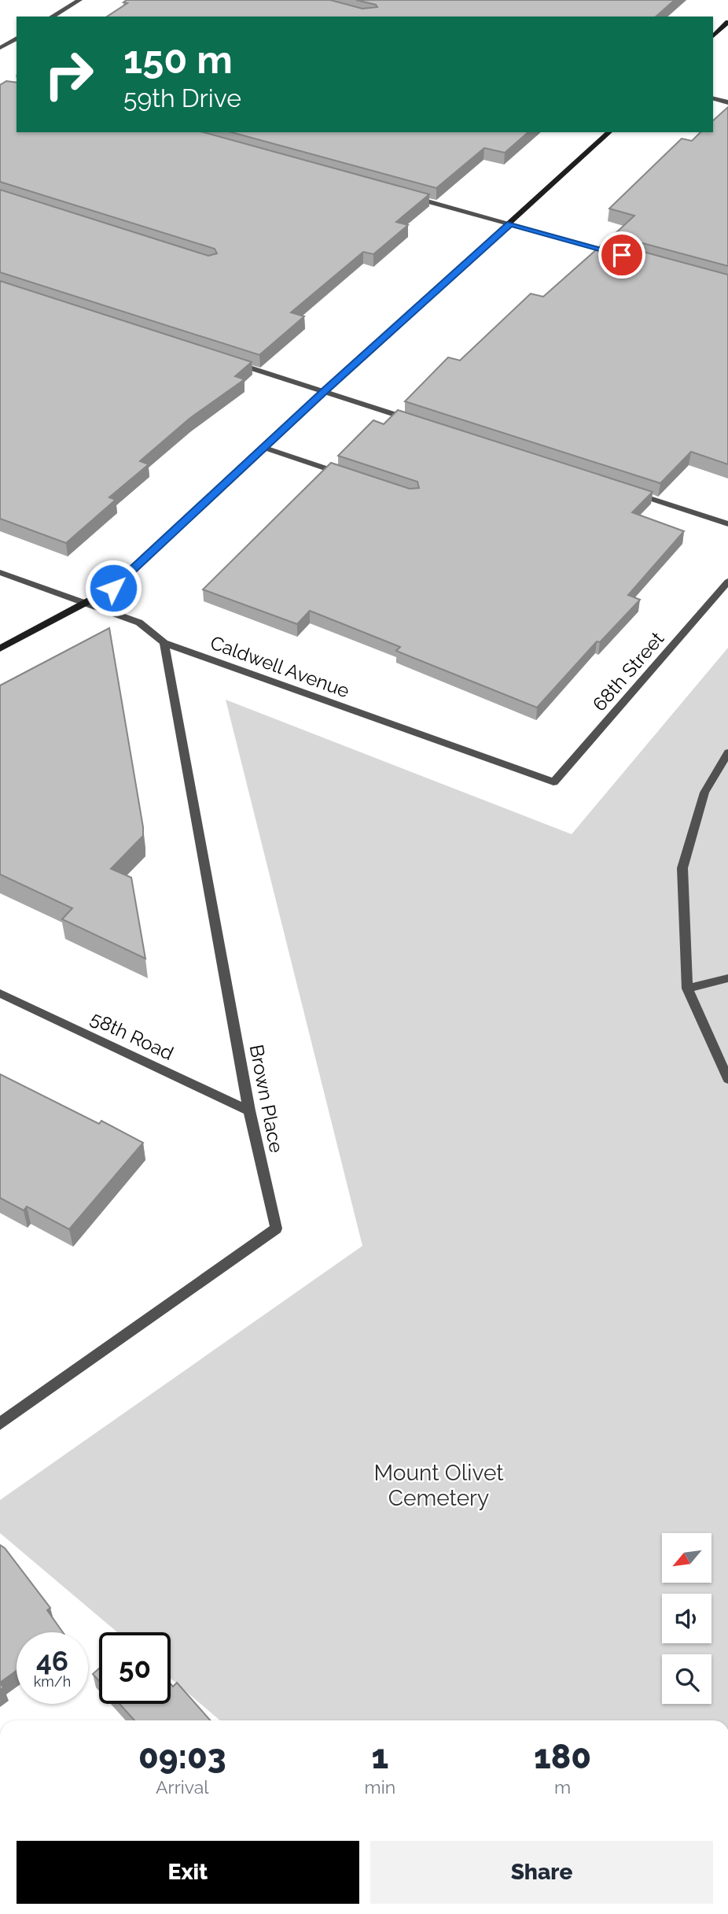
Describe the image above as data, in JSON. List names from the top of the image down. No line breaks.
{"streets":{"street":["Caldwell Avenue","68th Street","58th Road","Brown Place"]},"crossings":[["Caldwell Avenue","68th Street"],["Caldwell Avenue","Brown Place"],["58th Road","Brown Place"]],"parks":["Mount Olivet Cemetery"],"north":"bottom left","page":{"turn":["150 m","59th Drive"],"speed":"46 km/h","limit":"50","eta":["09:03","Arrival","1","min","180","m"],"buttons":["Exit","Share"]}}
